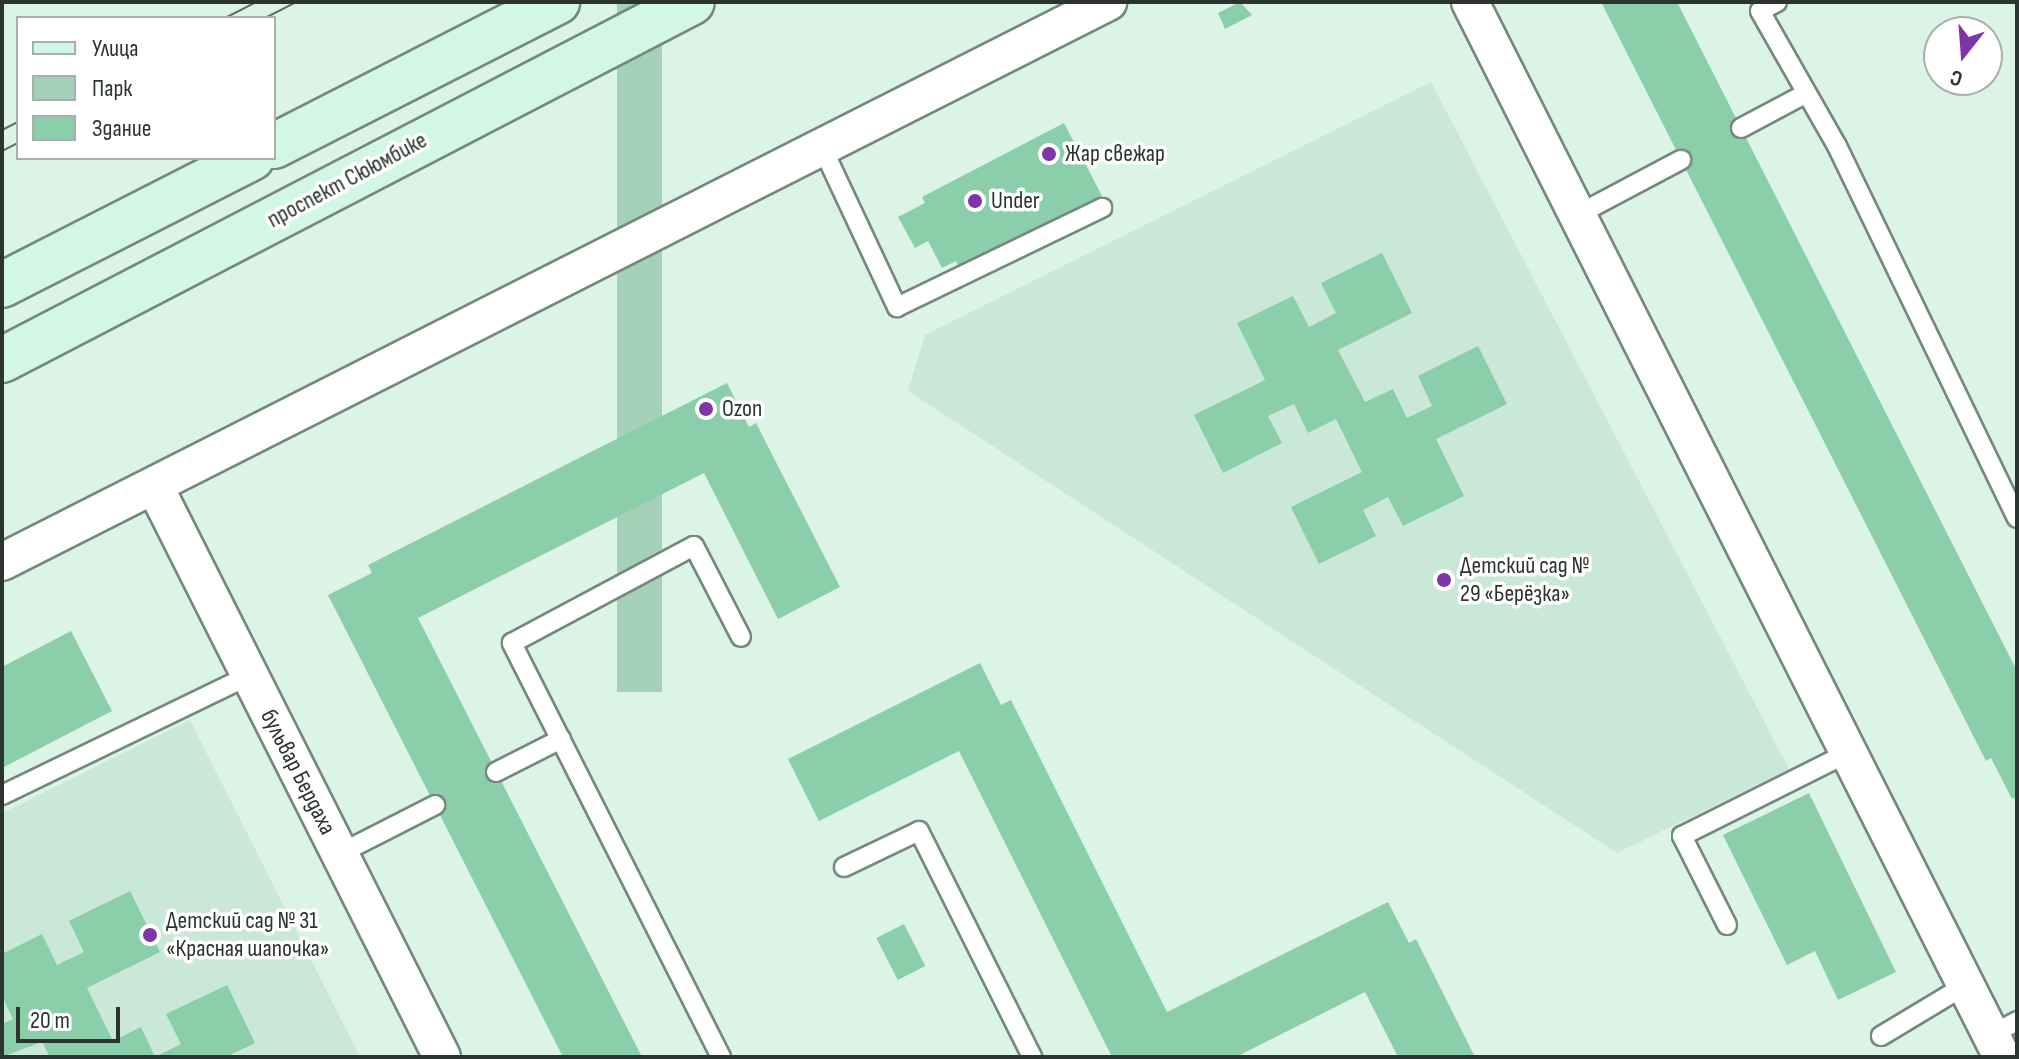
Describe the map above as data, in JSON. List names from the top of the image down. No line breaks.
{"streets":{"main road":["проспект Сююмбике"],"street":["бульвар Бердаха"]},"places":["Жар свежар","Under","Ozon","Детский сад № 29 «Берёзка»","Детский сад № 31 «Красная шапочка»"],"legend":["Улица","Парк","Здание"],"scale_bar":"20 m","north":"bottom"}
